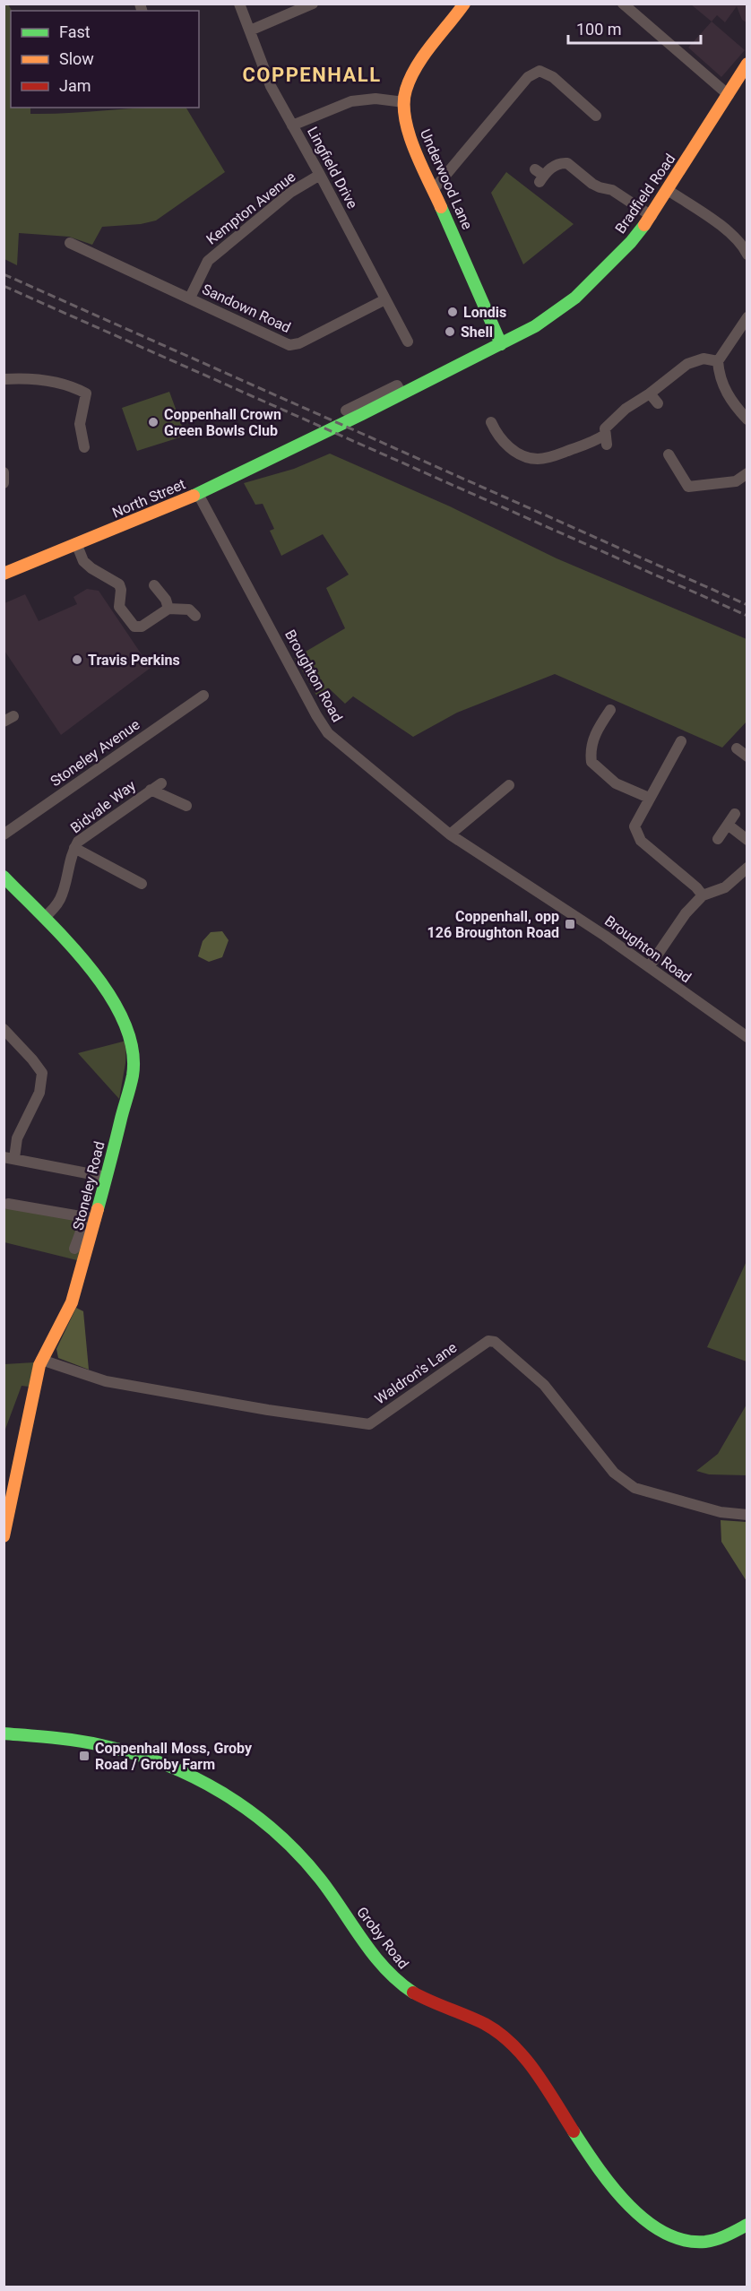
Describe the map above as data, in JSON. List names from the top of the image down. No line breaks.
{"streets":{"street":["Lingfield Drive","Underwood Lane","Bradfield Road","Kempton Avenue","Sandown Road","North Street","Broughton Road","Stoneley Avenue","Bidvale Way","Stoneley Road","Waldron's Lane","Groby Road"]},"crossings":[["Lingfield Drive","Kempton Avenue"],["Lingfield Drive","Sandown Road"],["Underwood Lane","Bradfield Road"],["Bradfield Road","North Street"],["Kempton Avenue","Sandown Road"],["North Street","Broughton Road"],["Bidvale Way","Stoneley Road"],["Stoneley Road","Waldron's Lane"]],"districts":["COPPENHALL"],"places":{"other":["Londis","Shell","Coppenhall Crown Green Bowls Club","Travis Perkins"],"transit":["Coppenhall, opp 126 Broughton Road","Coppenhall Moss, Groby Road / Groby Farm"]},"legend":["Fast","Slow","Jam"],"scale_bar":"100 m"}
